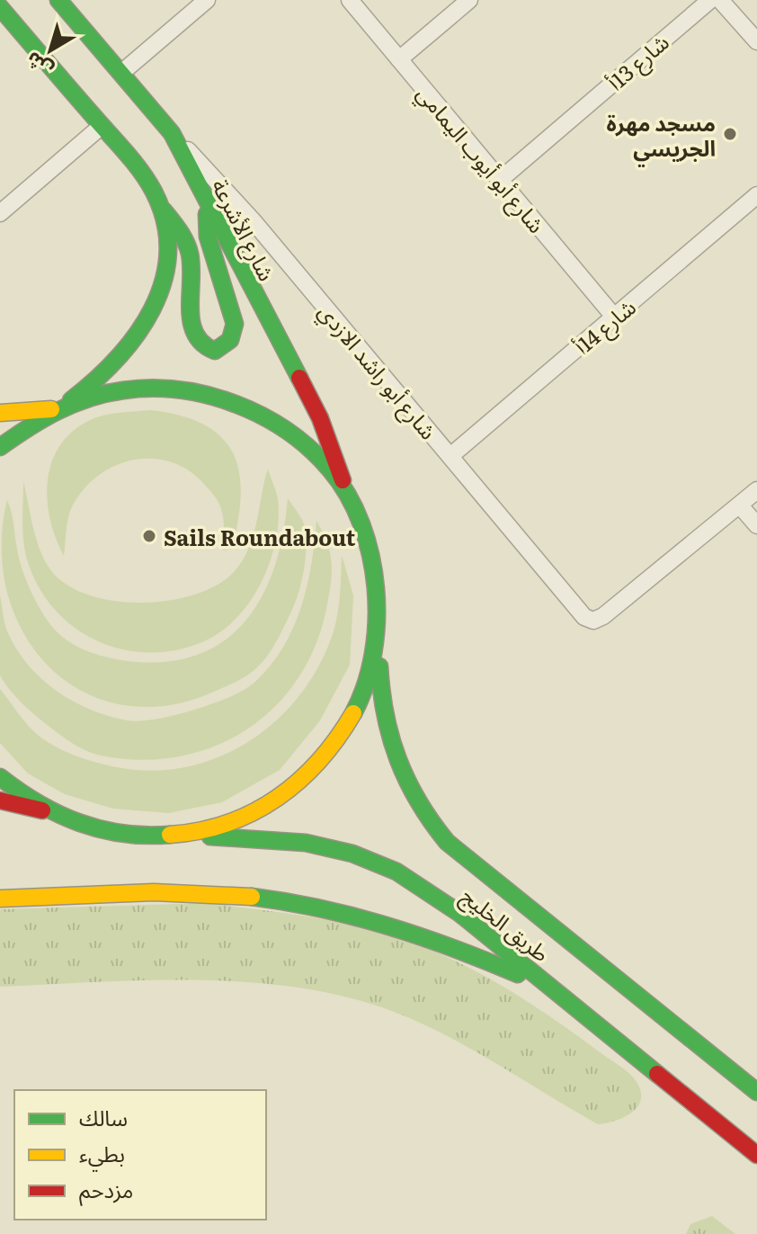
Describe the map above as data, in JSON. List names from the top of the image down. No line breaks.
{"streets":{"main road":["شارع الأشرعة","طريق الخليج"],"street":["شارع 13أ","شارع أبو أيوب اليمامي","شارع 14أ","شارع أبو راشد الازدي"]},"crossings":[["شارع 13أ","شارع أبو أيوب اليمامي"],["شارع أبو أيوب اليمامي","شارع 14أ"],["شارع الأشرعة","شارع أبو راشد الازدي"],["شارع 14أ","شارع أبو راشد الازدي"]],"places":["مسجد مهرة الجريسي","Sails Roundabout"],"legend":["سالك","بطيء","مزدحم"],"north":"bottom left"}
